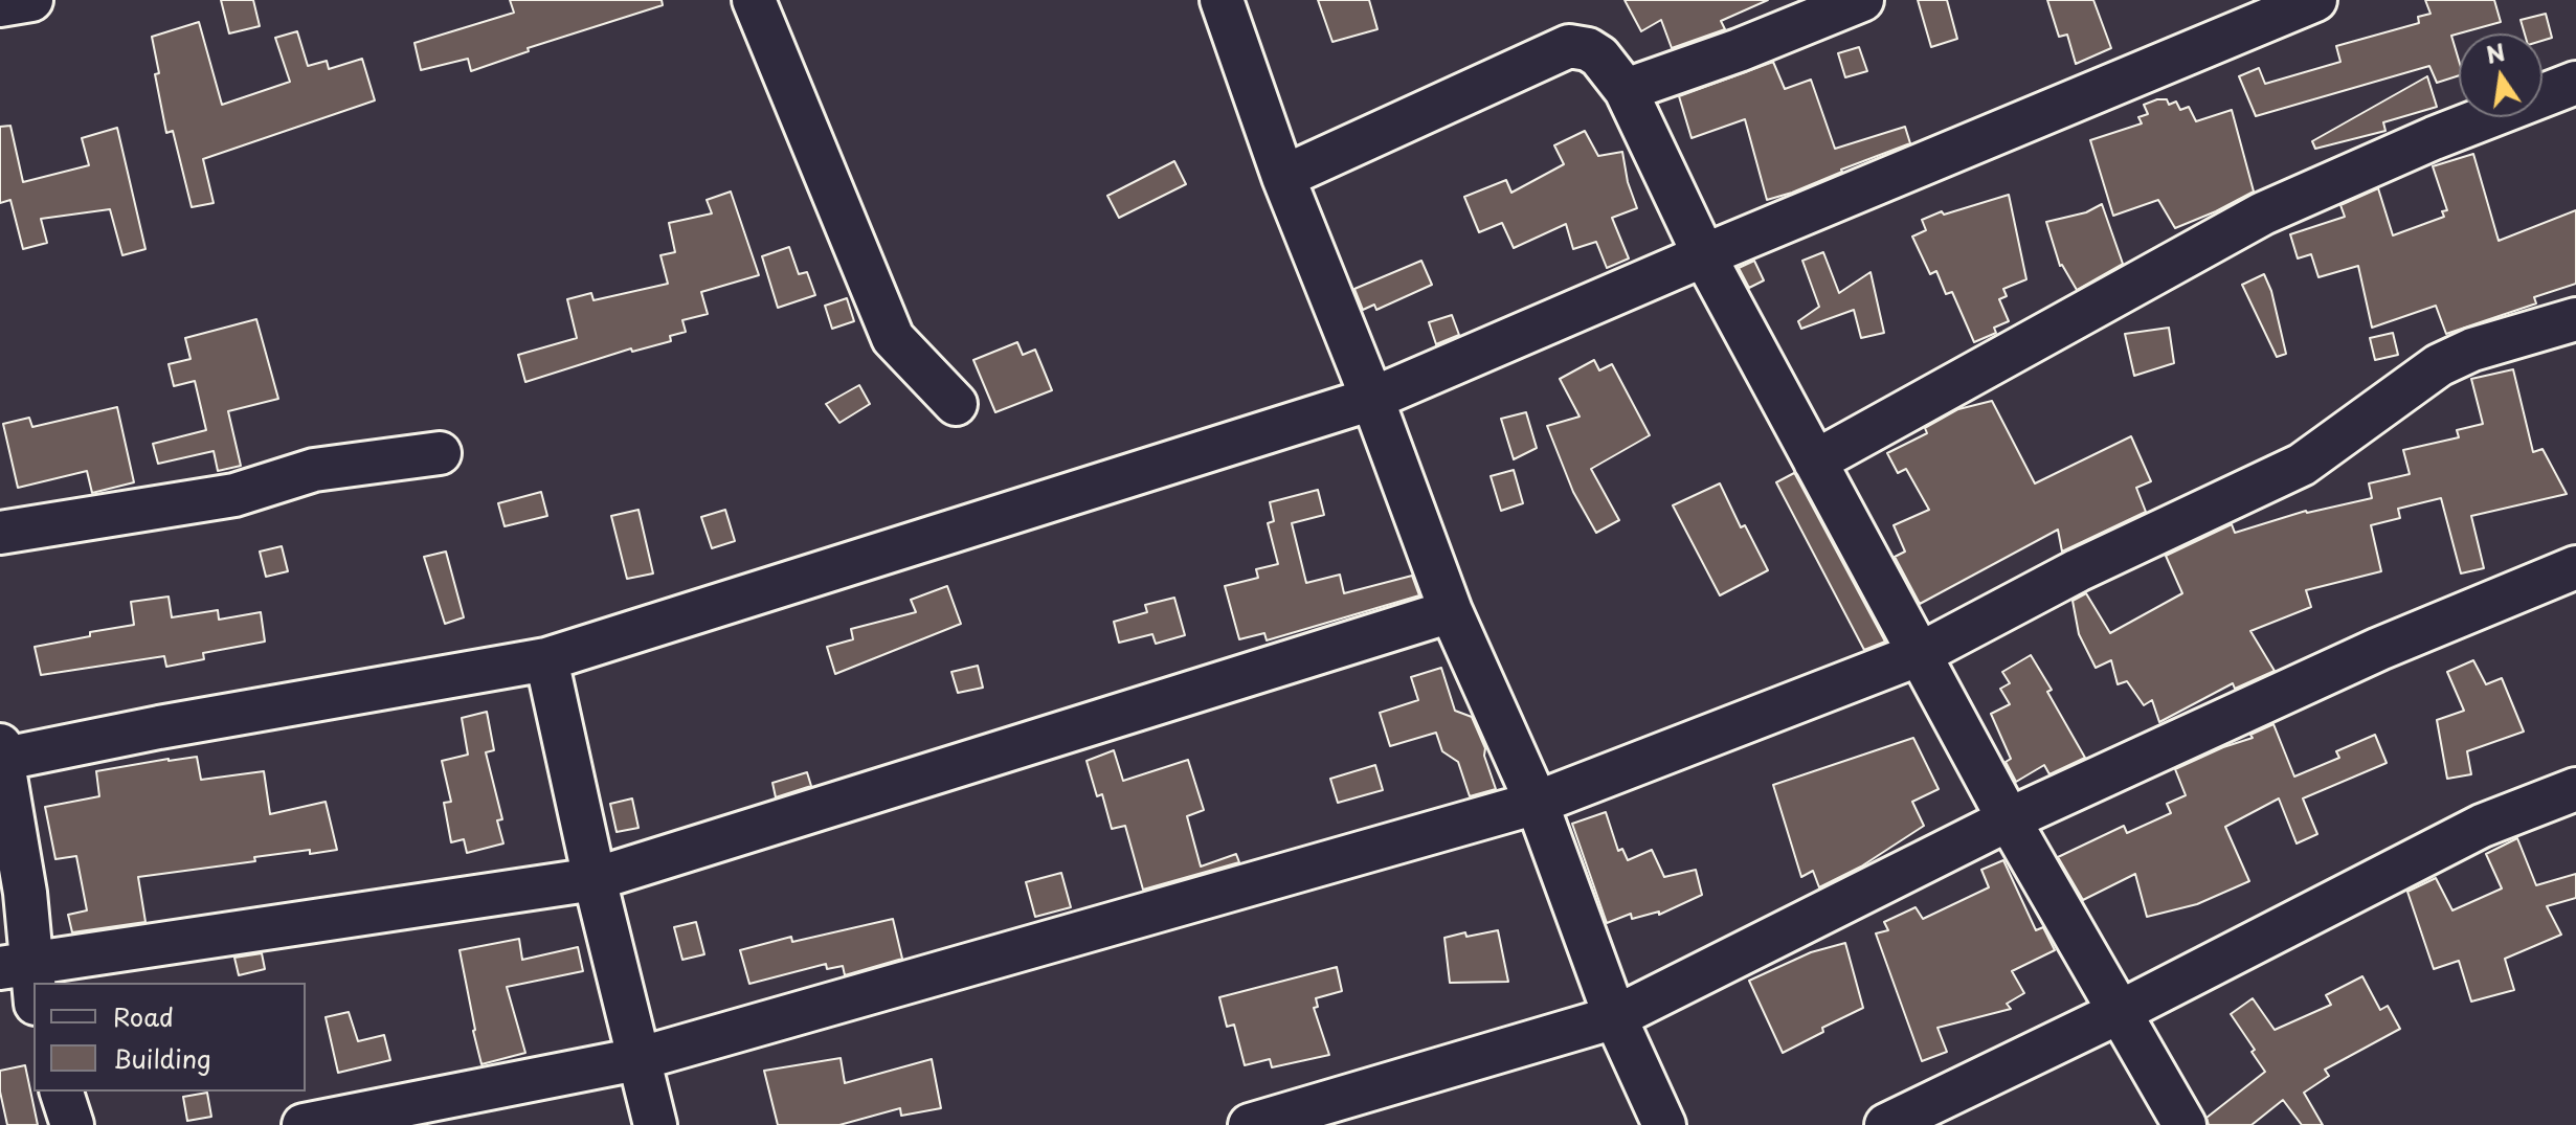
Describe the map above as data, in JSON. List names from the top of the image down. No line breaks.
{"legend":["Road","Building"],"north":"top"}
